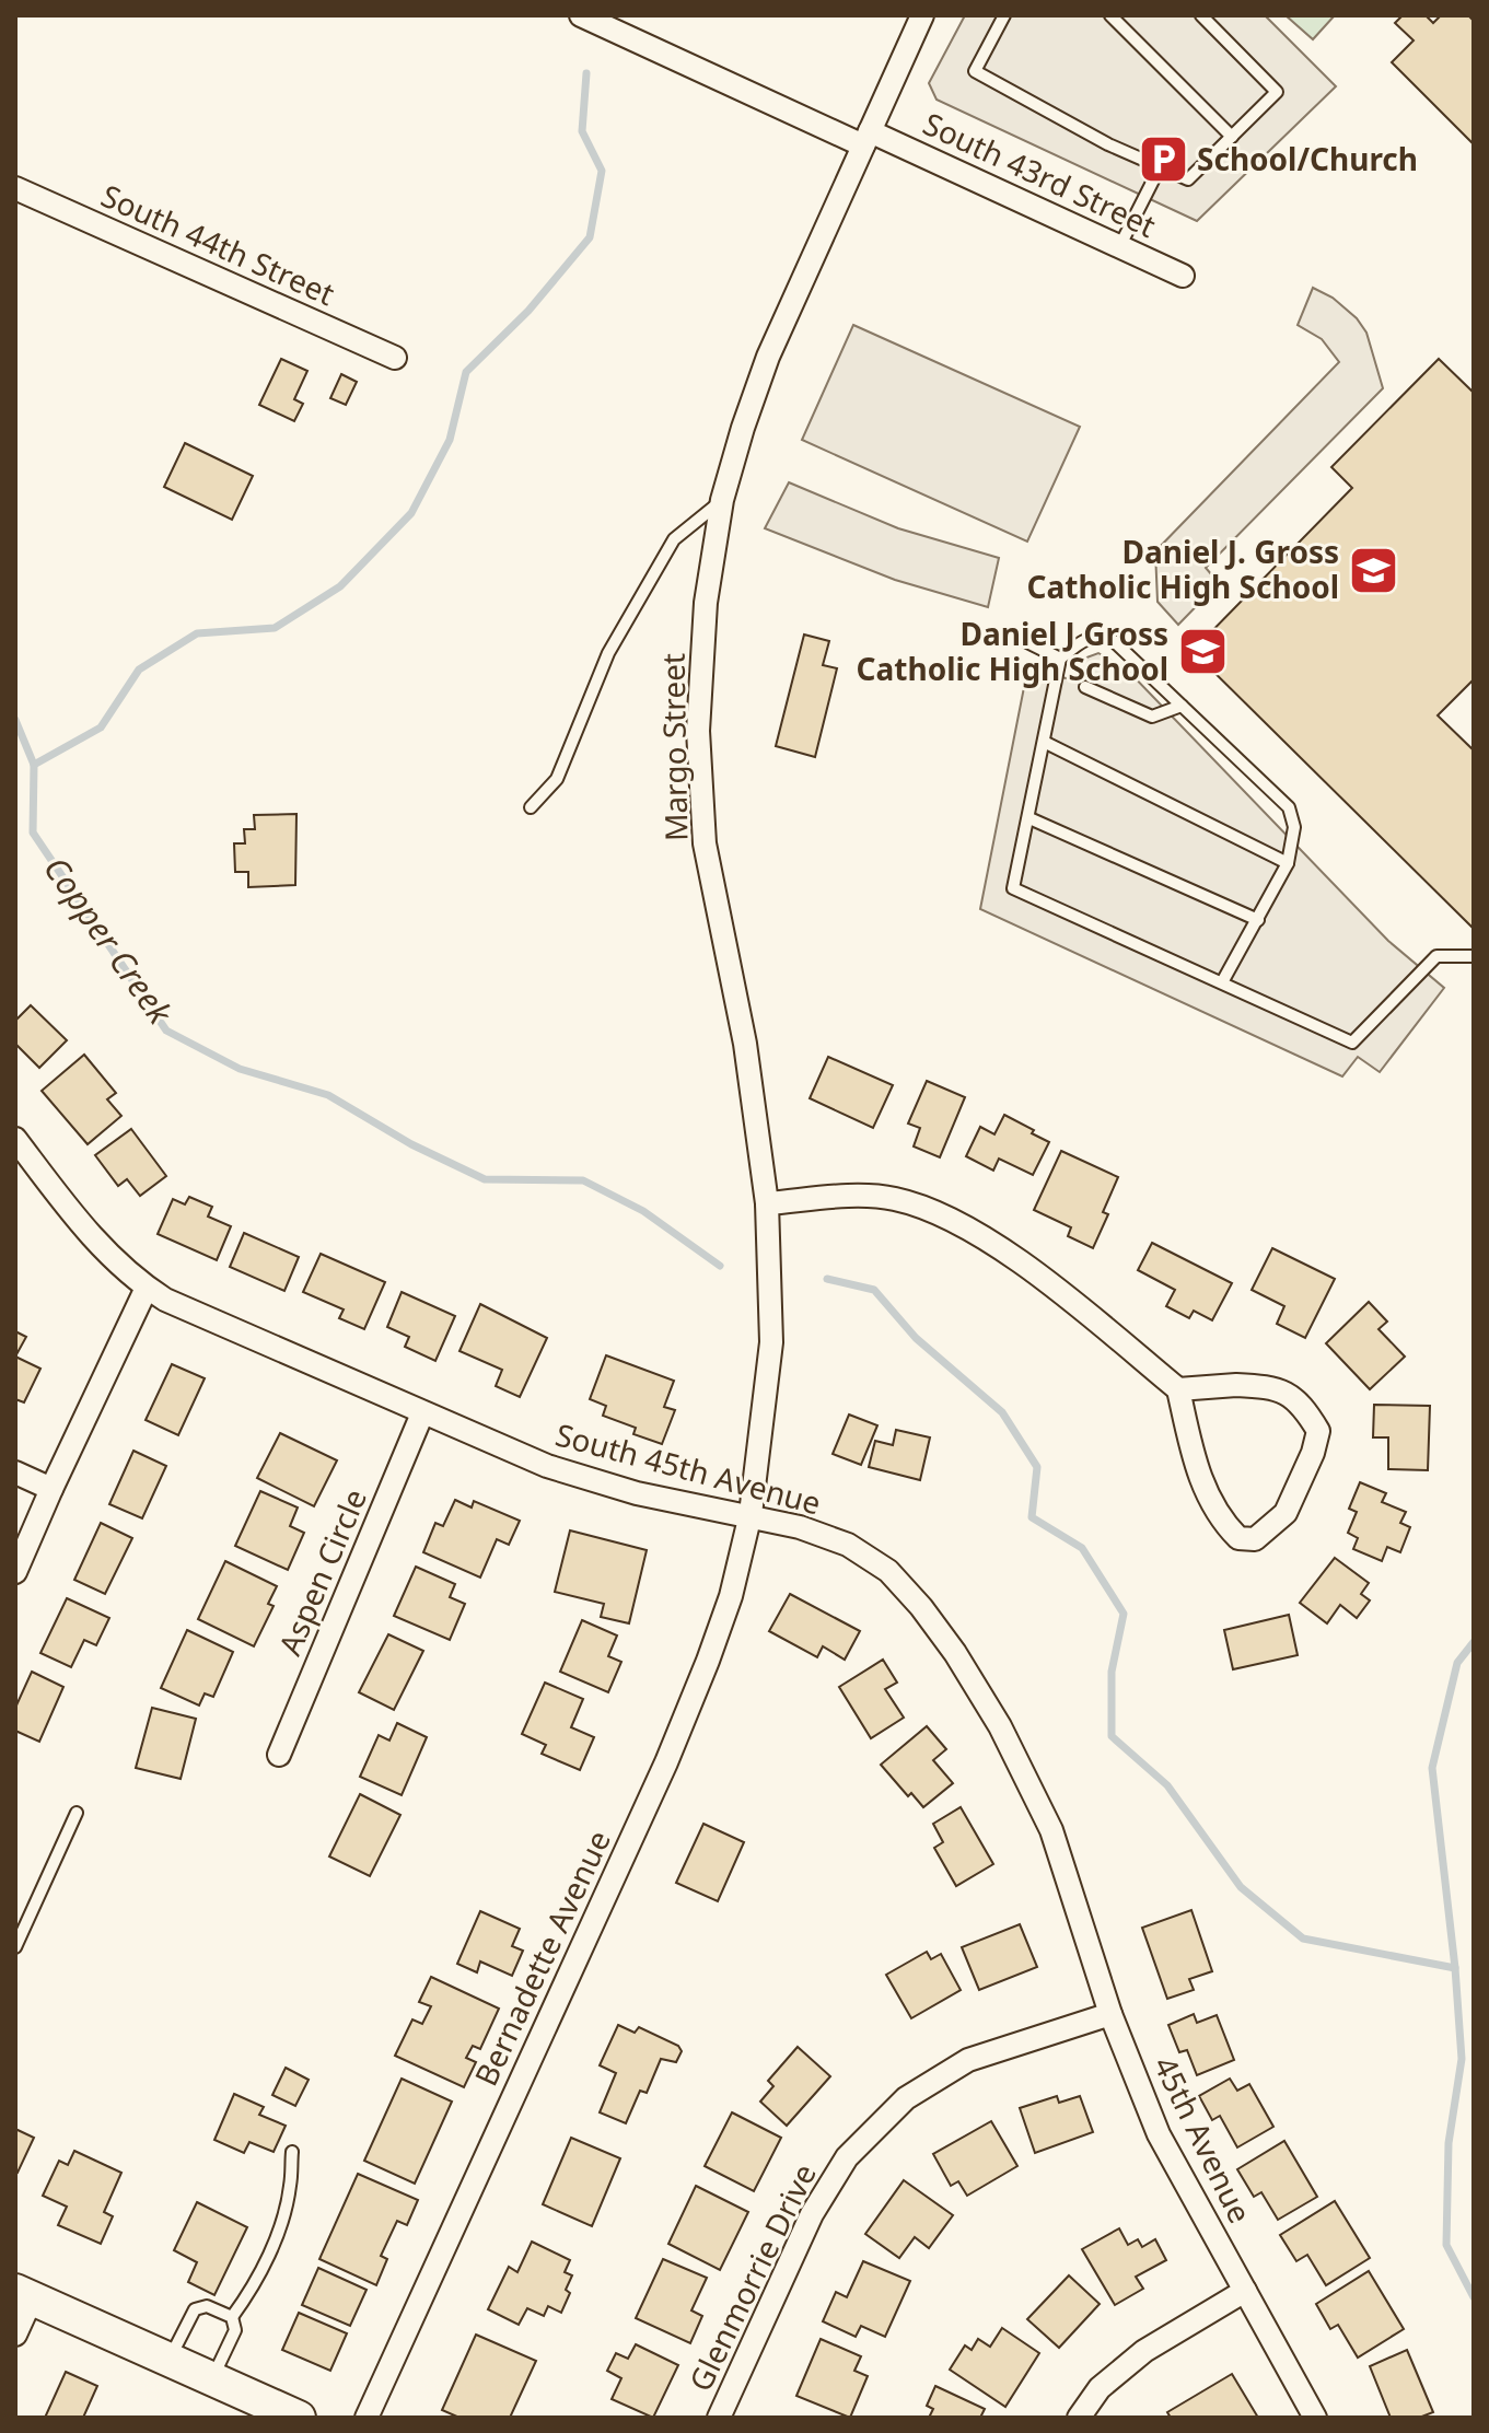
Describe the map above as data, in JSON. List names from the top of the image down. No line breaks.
{"streets":{"street":["South 43rd Street","South 44th Street","Margo Street","South 45th Avenue","Aspen Circle","Bernadette Avenue","45th Avenue","Glenmorrie Drive"]},"crossings":[["South 43rd Street","Margo Street"],["Margo Street","South 45th Avenue"],["Margo Street","Bernadette Avenue"],["South 45th Avenue","Aspen Circle"],["South 45th Avenue","Bernadette Avenue"],["South 45th Avenue","45th Avenue"],["South 45th Avenue","Glenmorrie Drive"],["45th Avenue","Glenmorrie Drive"]],"water":["Copper Creek"],"places":{"parking":["School/Church"],"school or university":["Daniel J. Gross Catholic High School","Daniel J Gross Catholic High School"]}}
